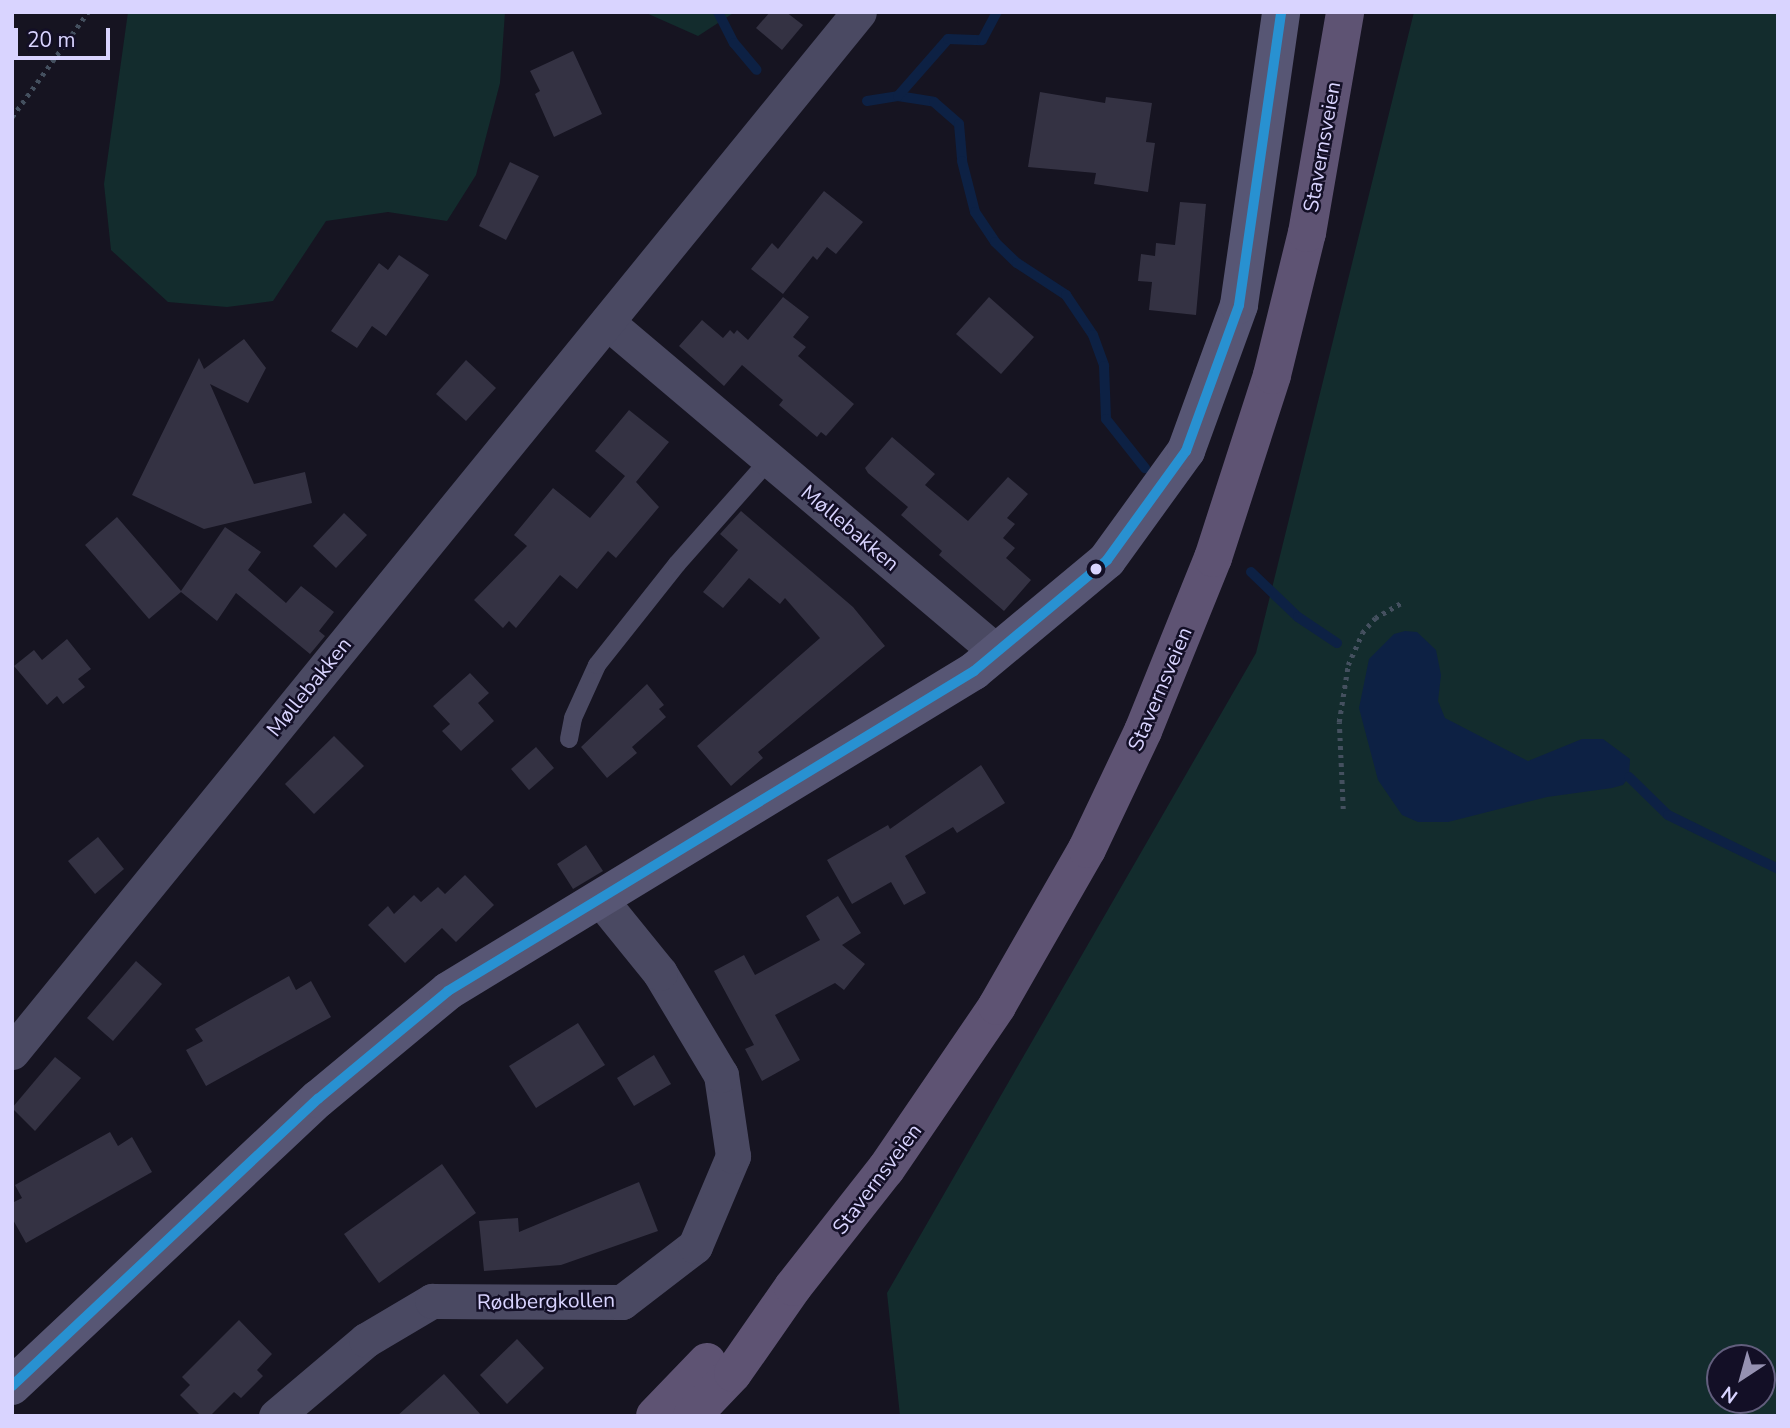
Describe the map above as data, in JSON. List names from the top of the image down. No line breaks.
{"streets":{"main road":["Stavernsveien"],"street":["Møllebakken","Rødbergkollen"]},"scale_bar":"20 m","north":"bottom left"}
